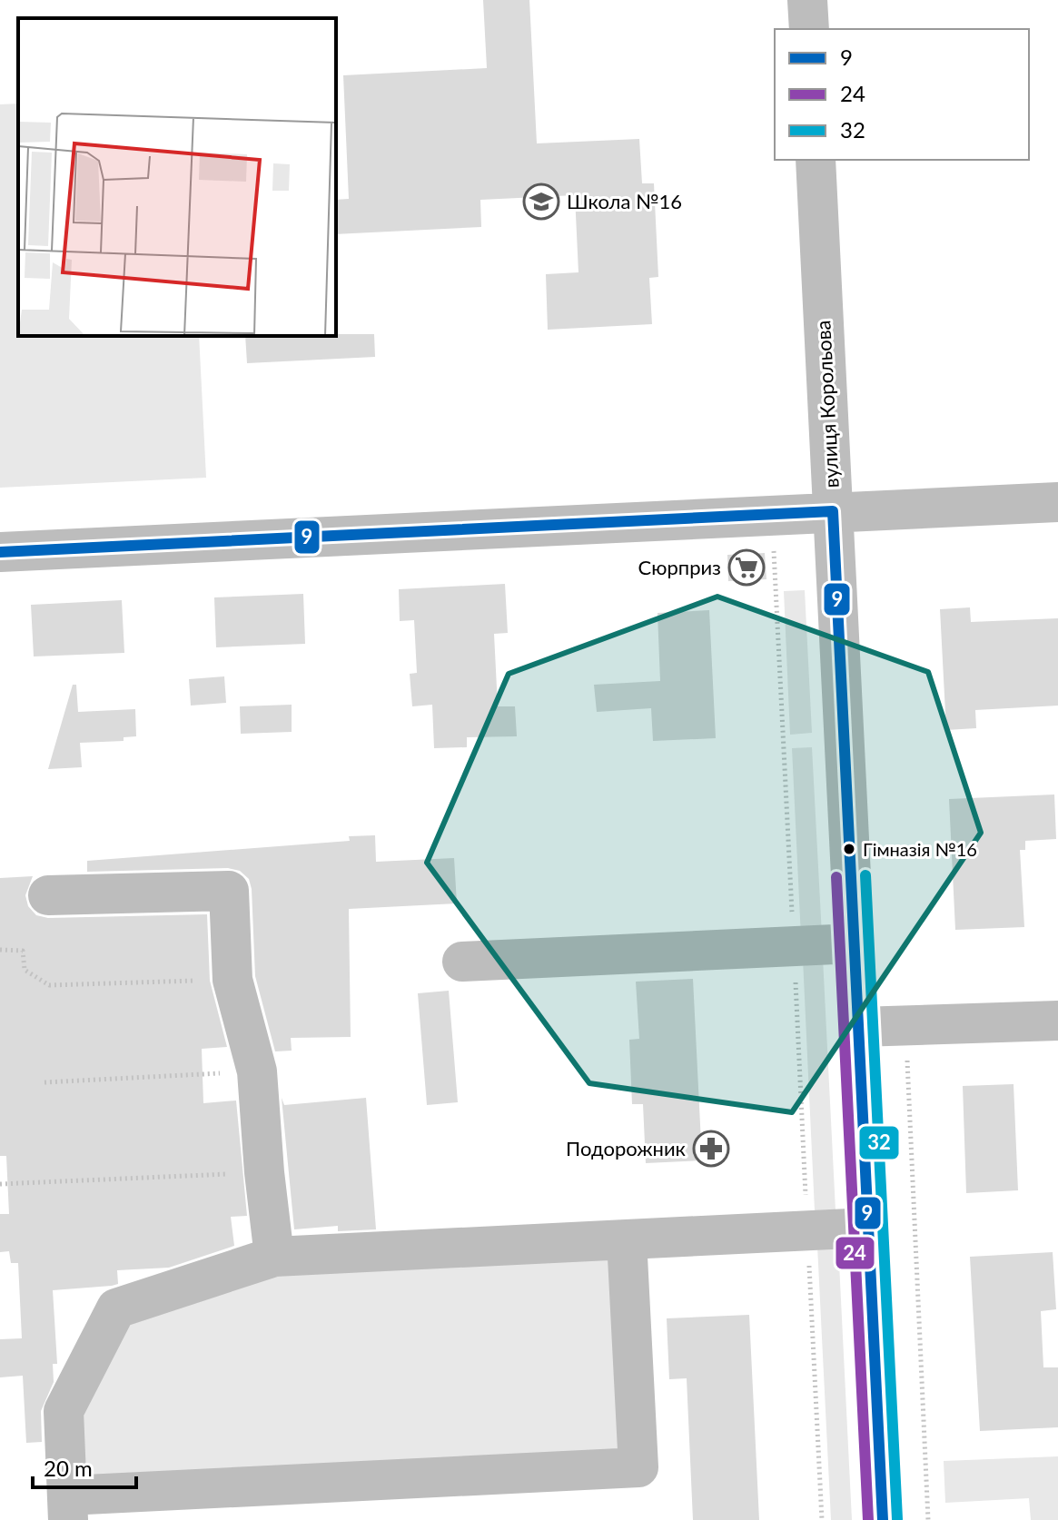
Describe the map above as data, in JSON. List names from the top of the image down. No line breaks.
{"streets":{"street":["вулиця Корольова"]},"places":{"school or university":["Школа №16"],"supermarket":["Сюрприз"],"other":["Гімназія №16"],"pharmacy":["Подорожник"]},"lines":["transit line 9","transit line 32","transit line 24"],"legend":["9","24","32"],"scale_bar":"20 m"}
